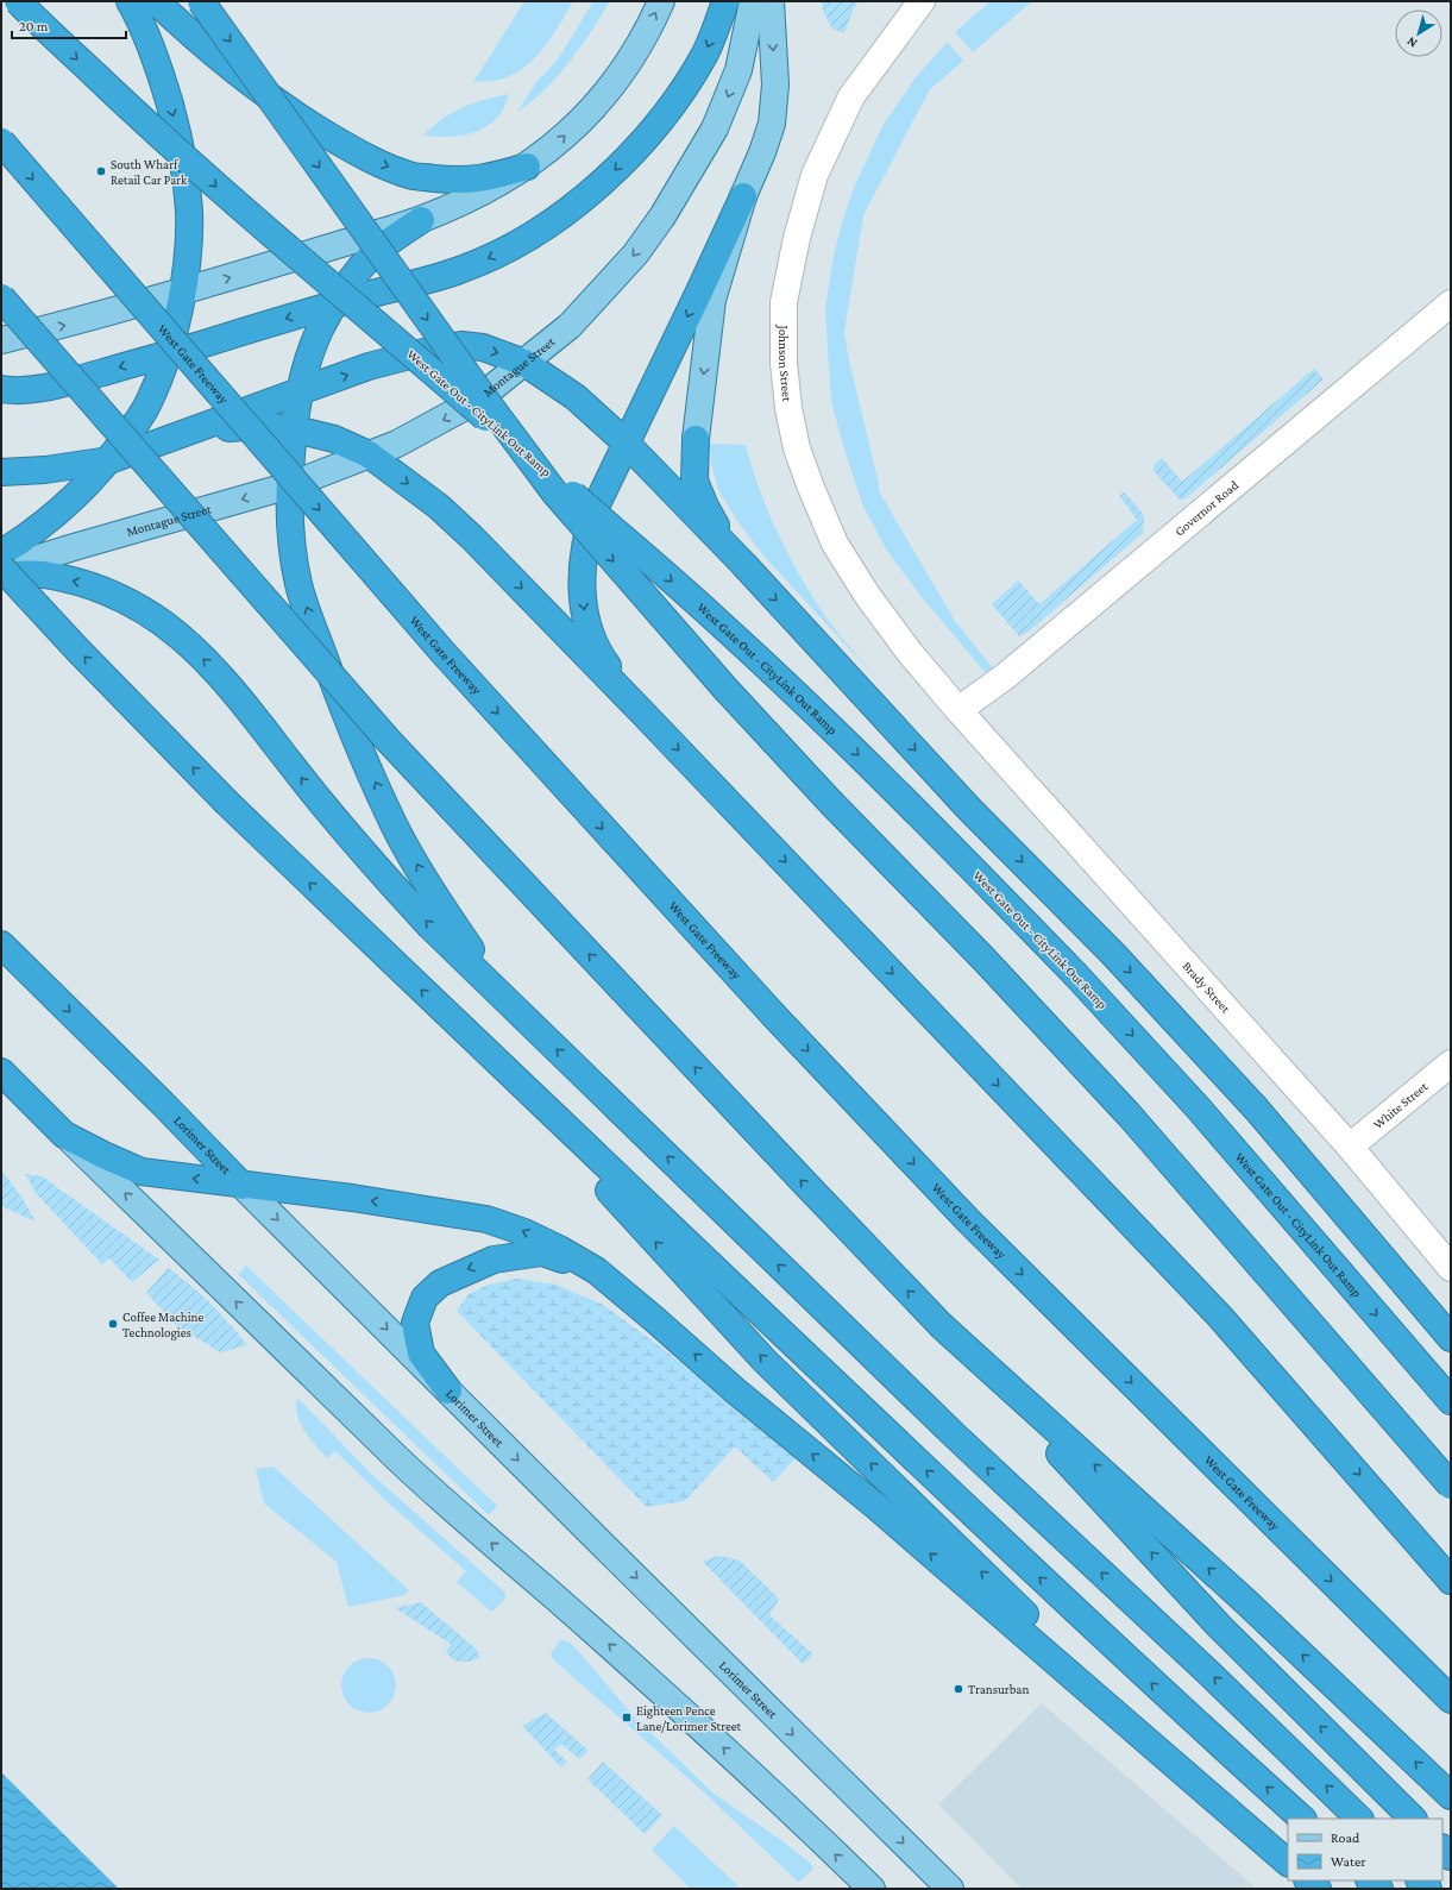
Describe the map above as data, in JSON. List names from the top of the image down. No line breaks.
{"streets":{"highway":["West Gate Freeway","West Gate Out - CityLink Out Ramp","Lorimer Street"],"main road":["Montague Street"],"street":["Johnson Street","Governor Road","Brady Street","White Street"]},"crossings":[["Johnson Street","Governor Road"],["Johnson Street","Brady Street"],["Governor Road","Brady Street"],["Brady Street","White Street"]],"places":{"other":["South Wharf Retail Car Park","Coffee Machine Technologies","Transurban"],"transit":["Eighteen Pence Lane/Lorimer Street"]},"legend":["Road","Water"],"scale_bar":"20 m","north":"bottom left"}
